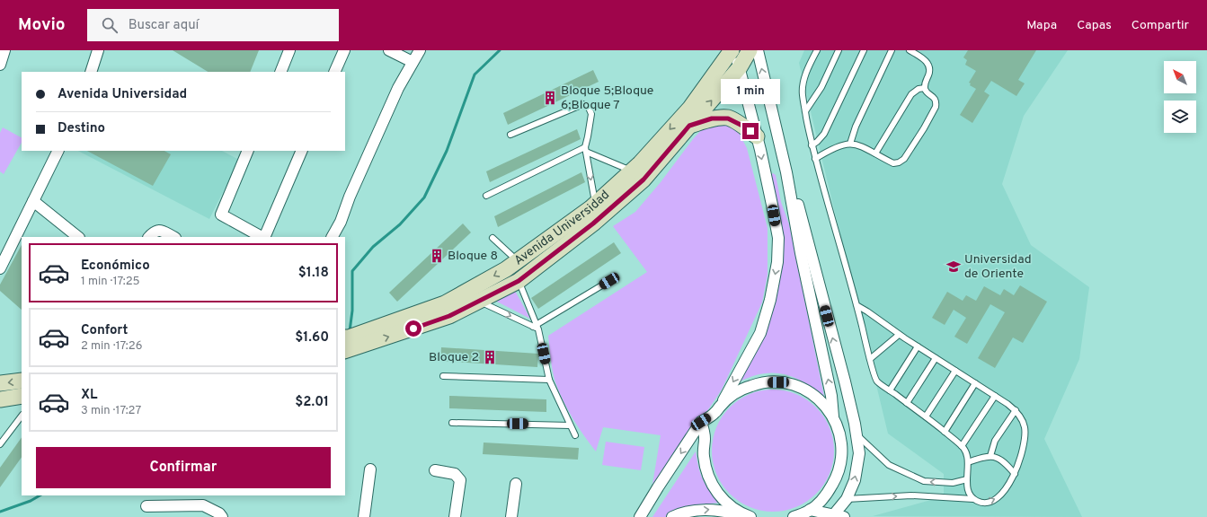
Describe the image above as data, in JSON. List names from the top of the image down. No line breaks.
{"streets":{"street":["Avenida Universidad"]},"places":{"building":["Bloque 5;Bloque 6;Bloque 7","Bloque 8","Bloque 2"],"school or university":["Universidad de Oriente"]},"north":"top left","page":{"header":"Movio","search":"Buscar aquí","nav":["Mapa","Capas","Compartir"],"banner":["Avenida Universidad","Destino"],"bubble":"1 min","list":[{"name":"Económico","note":"1 min · 17:25","value":"$1.18"},{"name":"Confort","note":"2 min · 17:26","value":"$1.60"},{"name":"XL","note":"3 min · 17:27","value":"$2.01"}],"buttons":"Confirmar"}}
